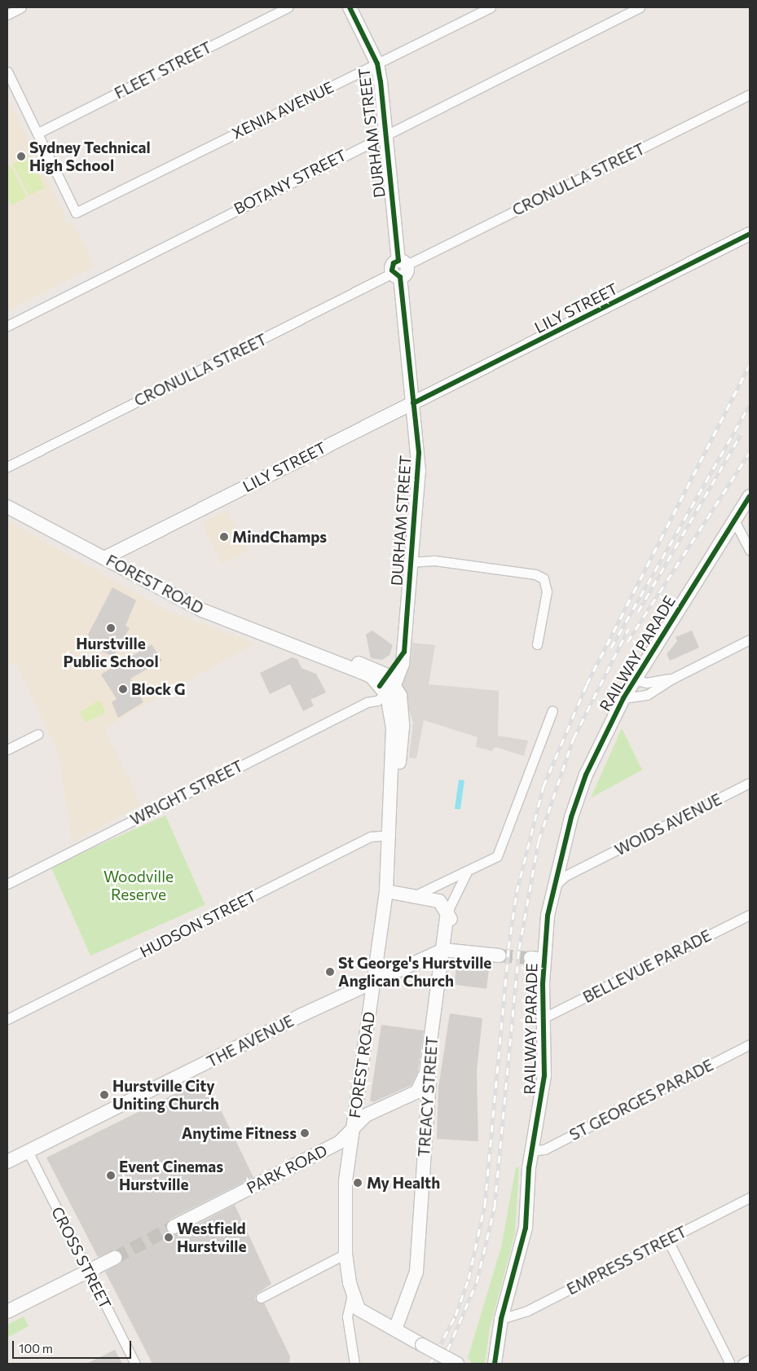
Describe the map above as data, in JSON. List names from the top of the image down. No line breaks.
{"streets":{"street":["FLEET STREET","XENIA AVENUE","DURHAM STREET","CRONULLA STREET","BOTANY STREET","LILY STREET","FOREST ROAD","RAILWAY PARADE","WRIGHT STREET","WOIDS AVENUE","HUDSON STREET","BELLEVUE PARADE","THE AVENUE","TREACY STREET","ST GEORGES PARADE","PARK ROAD","CROSS STREET","EMPRESS STREET"]},"crossings":[["FLEET STREET","XENIA AVENUE"],["XENIA AVENUE","DURHAM STREET"],["DURHAM STREET","CRONULLA STREET"],["DURHAM STREET","BOTANY STREET"],["DURHAM STREET","LILY STREET"],["DURHAM STREET","FOREST ROAD"],["DURHAM STREET","WRIGHT STREET"],["LILY STREET","FOREST ROAD"],["FOREST ROAD","WRIGHT STREET"],["FOREST ROAD","HUDSON STREET"],["FOREST ROAD","THE AVENUE"],["FOREST ROAD","TREACY STREET"],["FOREST ROAD","PARK ROAD"],["RAILWAY PARADE","WOIDS AVENUE"],["RAILWAY PARADE","BELLEVUE PARADE"],["RAILWAY PARADE","ST GEORGES PARADE"],["RAILWAY PARADE","EMPRESS STREET"],["THE AVENUE","TREACY STREET"],["THE AVENUE","CROSS STREET"],["TREACY STREET","PARK ROAD"]],"parks":["Woodville Reserve"],"places":["Sydney Technical High School","MindChamps","Hurstville Public School","Block G","St George's Hurstville Anglican Church","Hurstville City Uniting Church","Anytime Fitness","Event Cinemas Hurstville","My Health","Westfield Hurstville"],"scale_bar":"100 m"}
